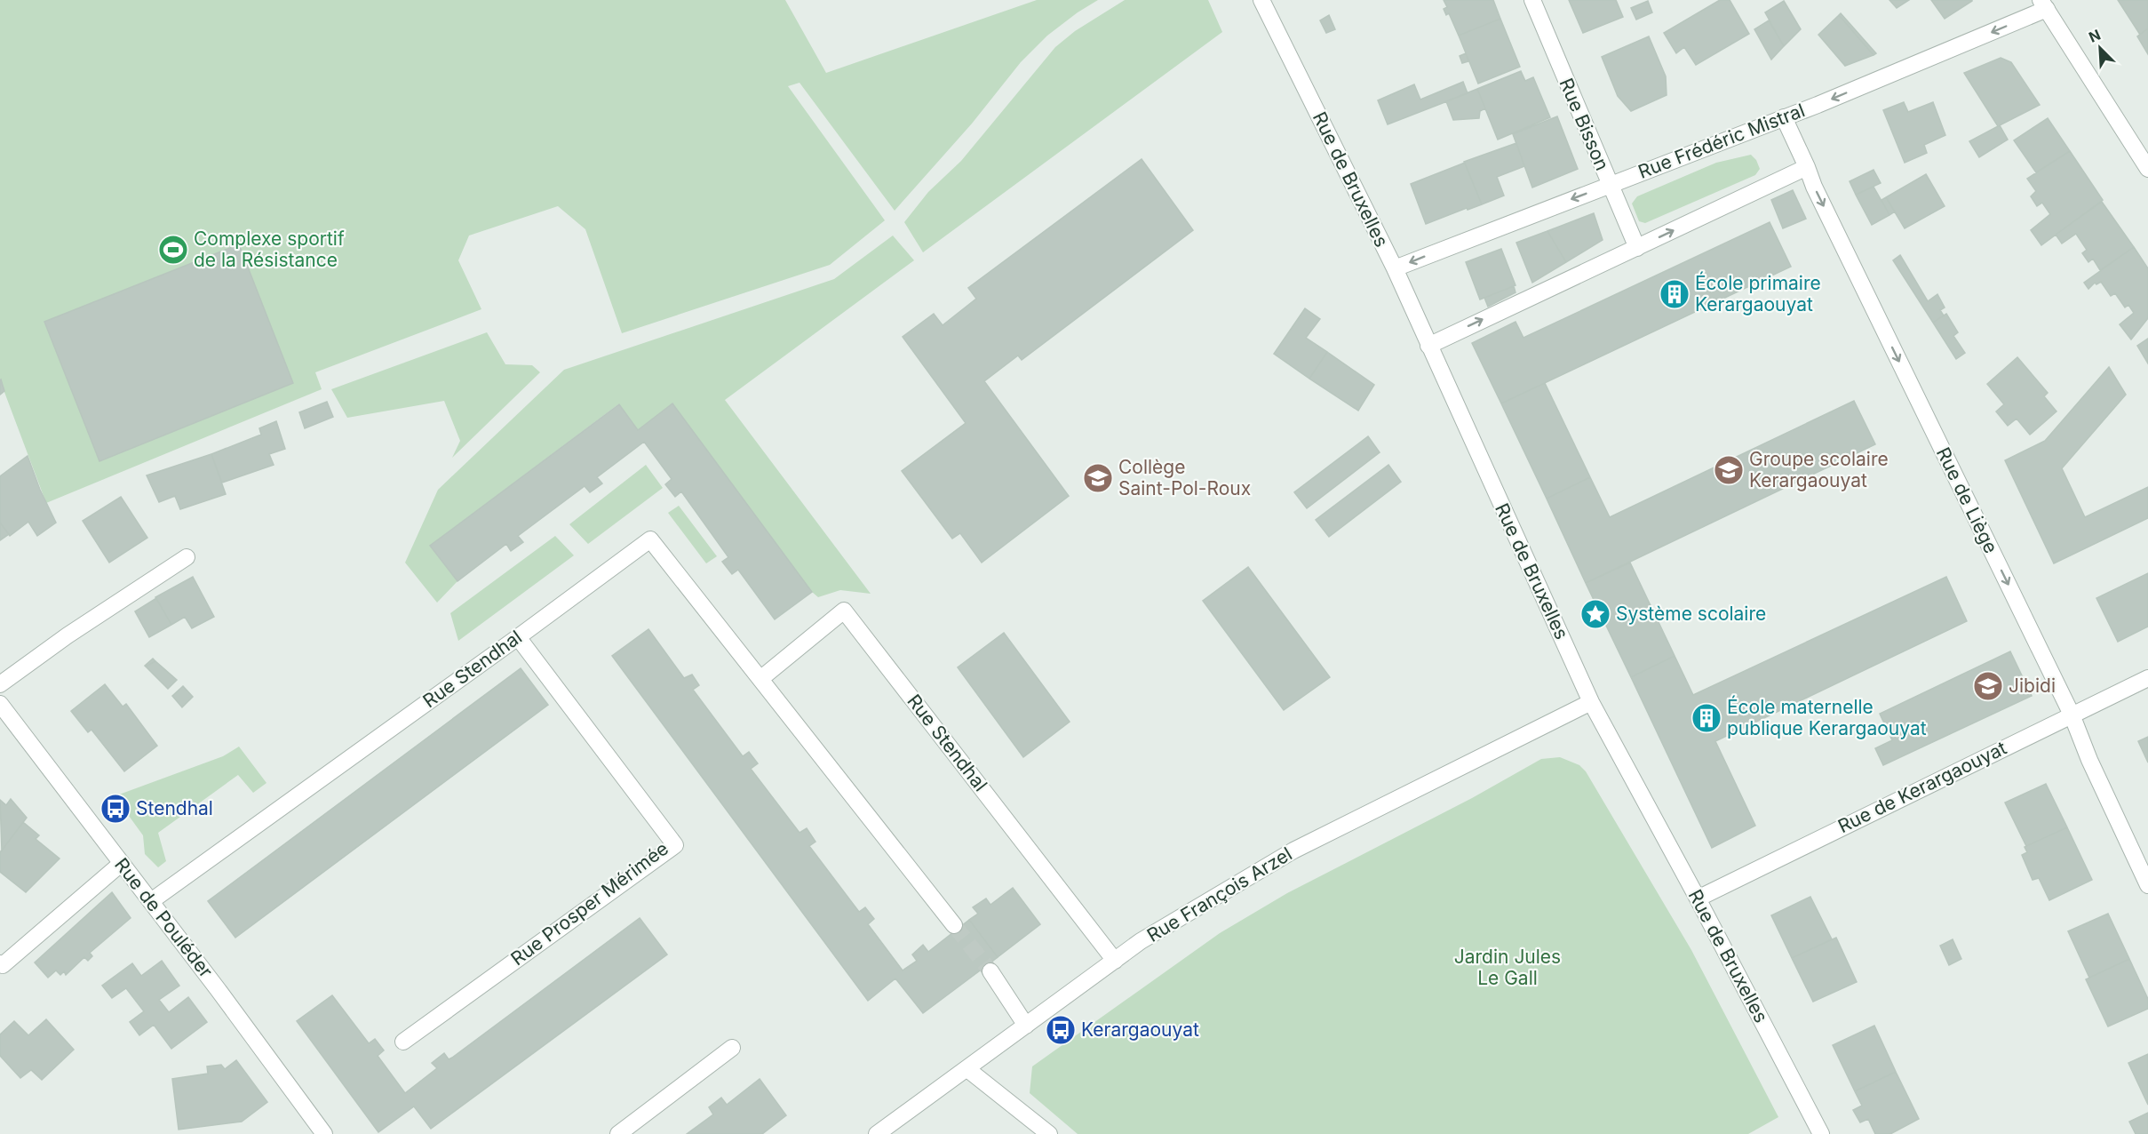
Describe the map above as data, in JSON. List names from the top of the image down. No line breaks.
{"streets":{"street":["Rue Bisson","Rue Frédéric Mistral","Rue de Bruxelles","Rue de Liège","Rue Stendhal","Rue de Kerargaouyat","Rue François Arzel","Rue Prosper Mérimée","Rue de Pouléder"]},"crossings":[["Rue Bisson","Rue Frédéric Mistral"],["Rue Frédéric Mistral","Rue de Bruxelles"],["Rue Frédéric Mistral","Rue de Liège"],["Rue de Bruxelles","Rue de Kerargaouyat"],["Rue de Bruxelles","Rue François Arzel"],["Rue de Liège","Rue de Kerargaouyat"],["Rue Stendhal","Rue François Arzel"],["Rue Stendhal","Rue Prosper Mérimée"],["Rue Stendhal","Rue de Pouléder"]],"one_way":["Rue de Liège"],"parks":["Jardin Jules Le Gall"],"places":{"sports":["Complexe sportif de la Résistance"],"building":["École primaire Kerargaouyat","École maternelle publique Kerargaouyat"],"school or university":["Groupe scolaire Kerargaouyat","Collège Saint-Pol-Roux","Jibidi"],"place":["Système scolaire"],"bus stop":["Stendhal","Kerargaouyat"]},"north":"top left"}
